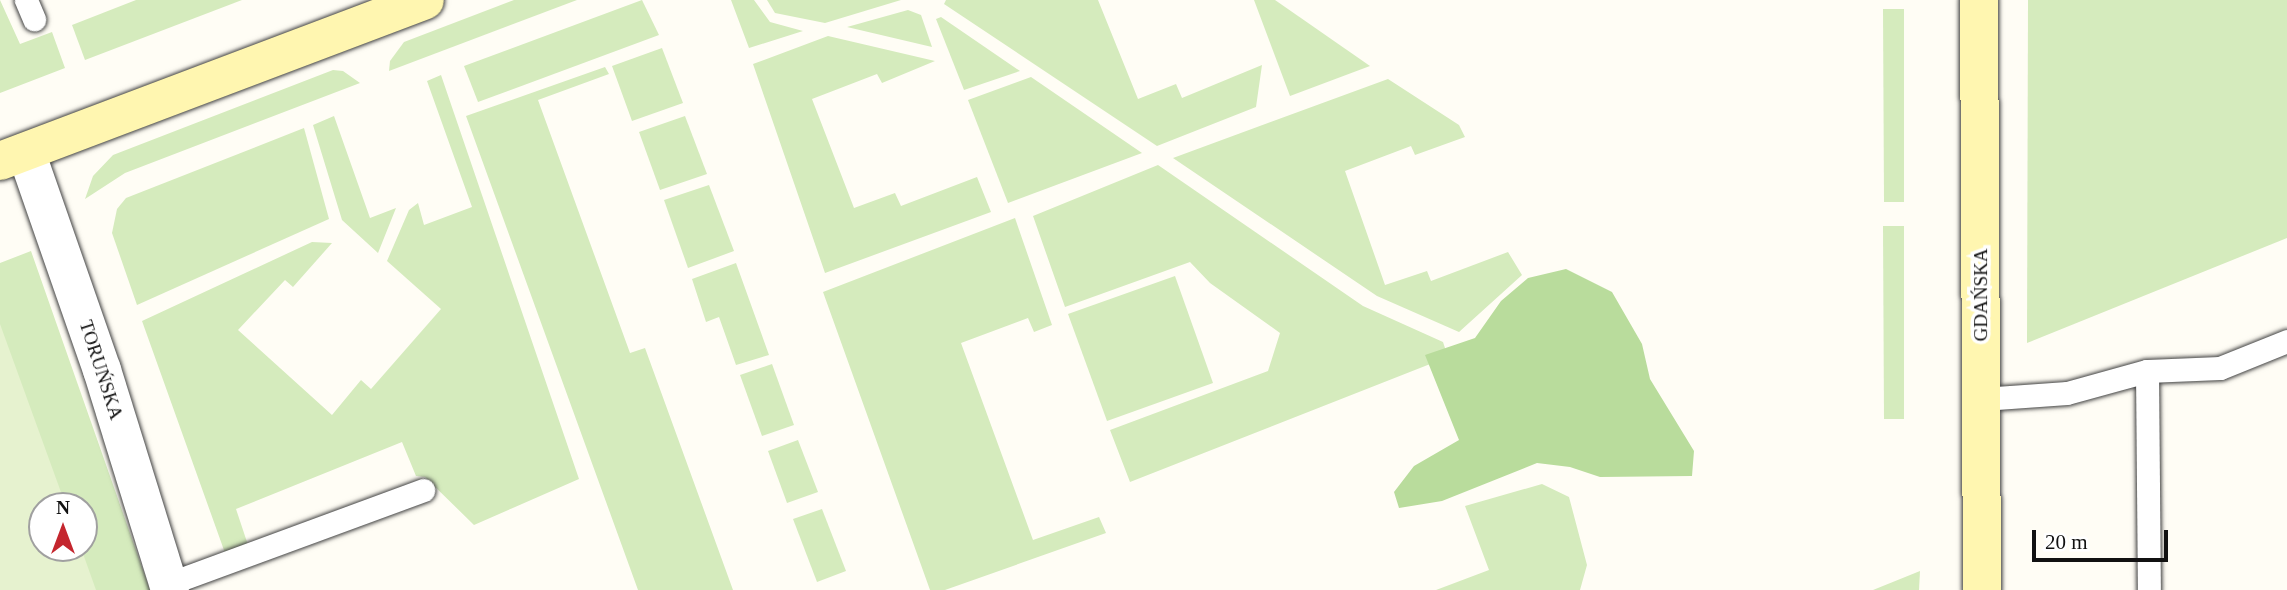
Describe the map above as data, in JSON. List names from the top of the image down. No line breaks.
{"streets":{"street":["GDAŃSKA","TORUŃSKA"]},"scale_bar":"20 m","north":"top"}
